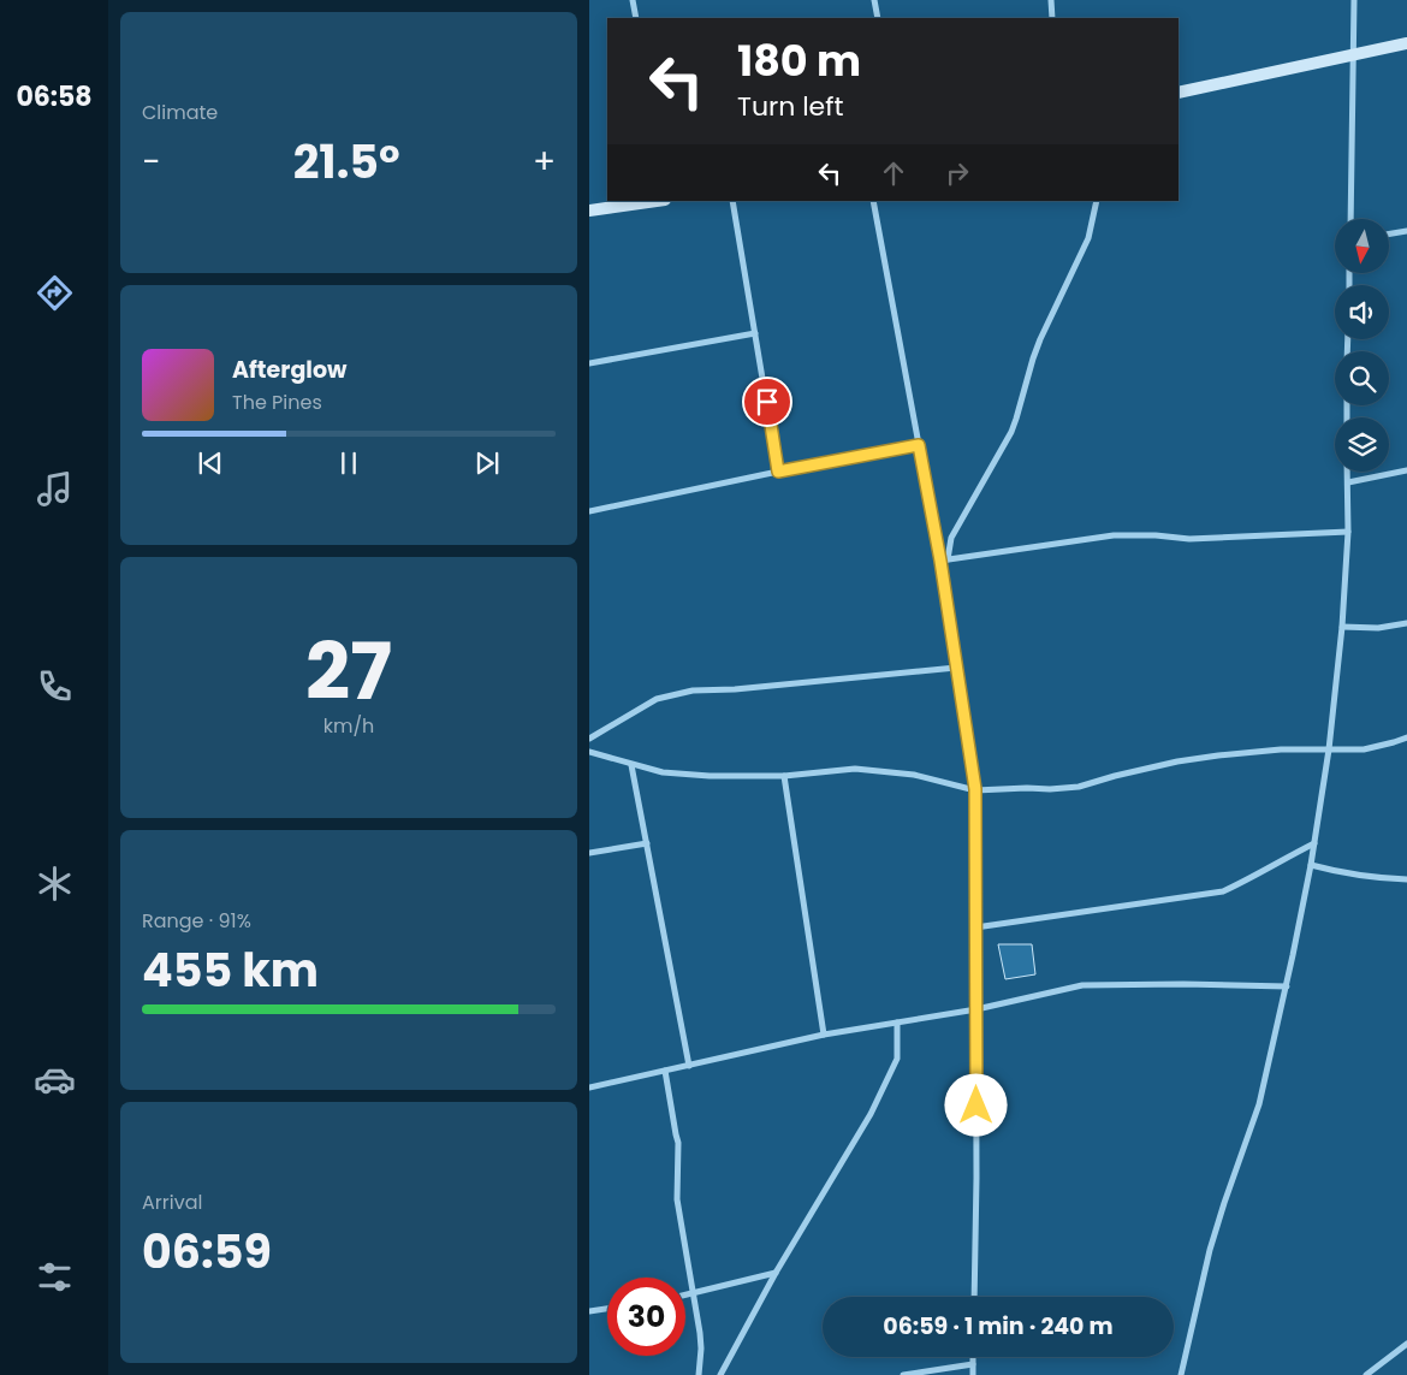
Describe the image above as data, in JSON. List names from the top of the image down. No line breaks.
{"north":"bottom","page":{"tabs":"06:58","tile":["Climate",["27","km/h"],["Range · 91%","455 km"],["Arrival","06:59"]],"turn":["180 m","Turn left"],"heat":["−","21.5°","+"],"song":["Afterglow","The Pines"],"limit":"30","trip":"06:59 · 1 min · 240 m"}}
